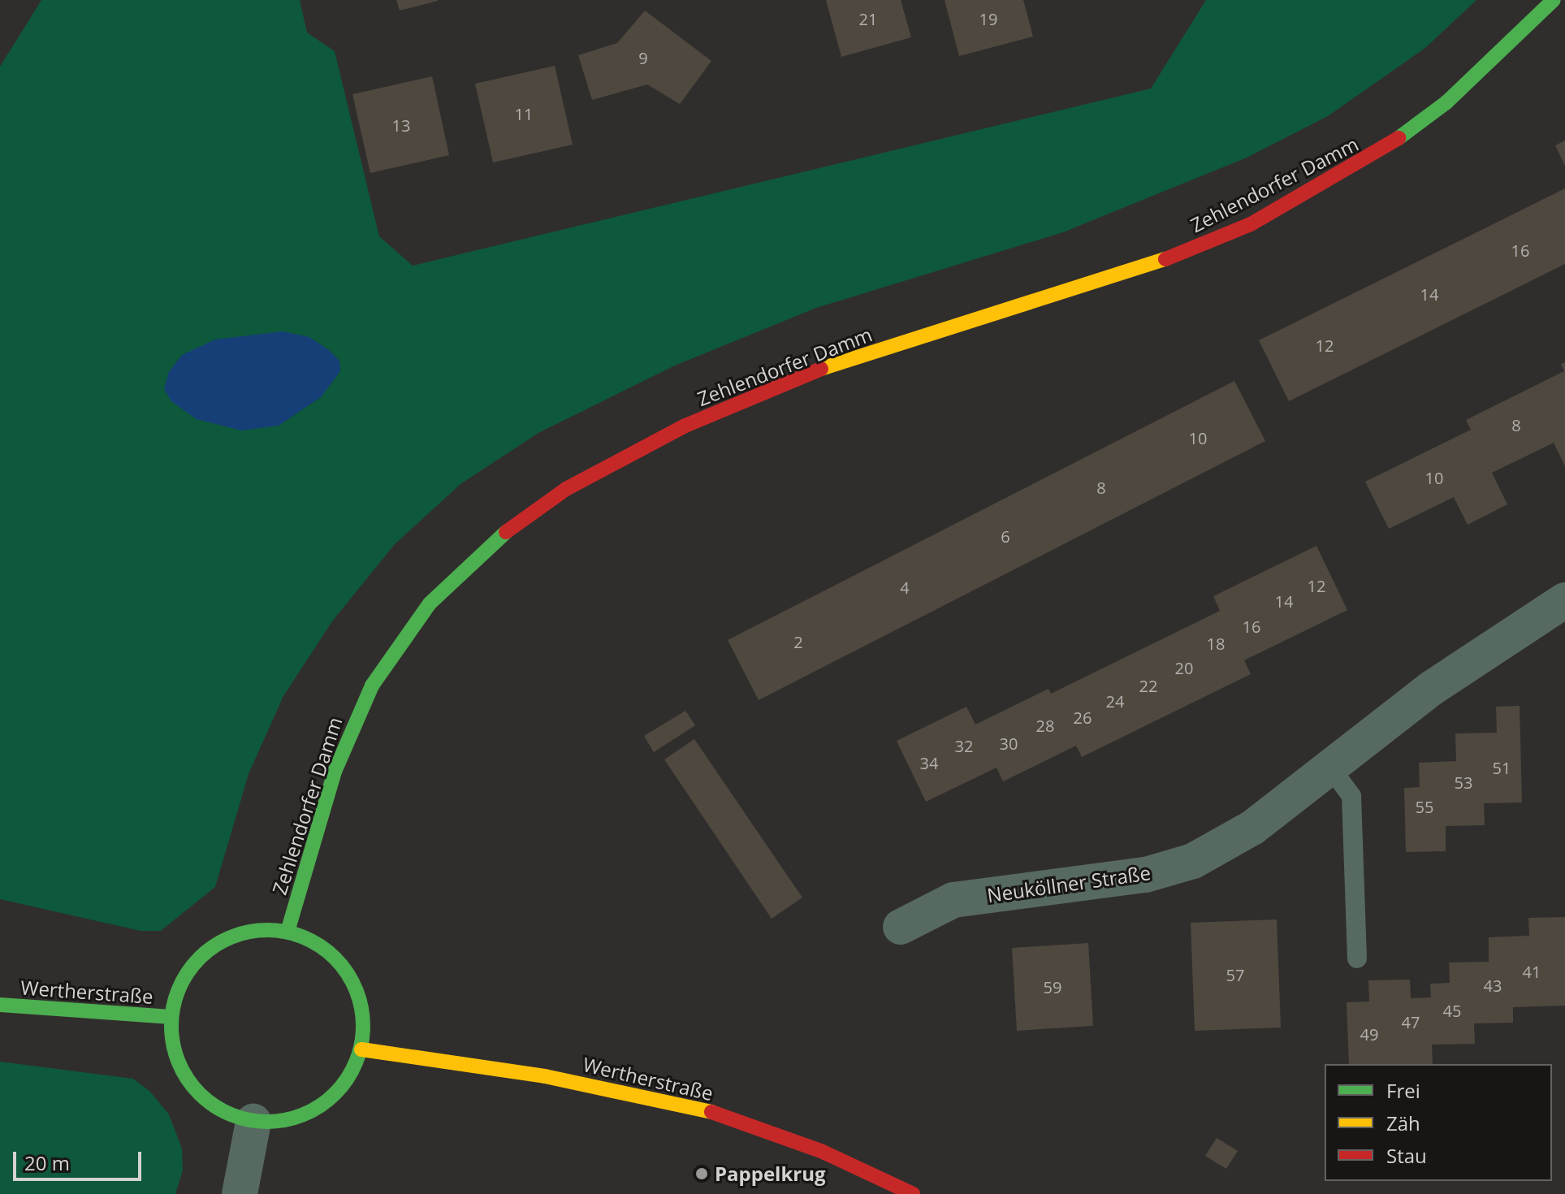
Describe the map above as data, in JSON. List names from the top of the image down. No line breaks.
{"streets":{"street":["Zehlendorfer Damm","Neuköllner Straße","Wertherstraße"]},"crossings":[["Zehlendorfer Damm","Wertherstraße"]],"places":["Pappelkrug"],"house_numbers":["21","19","9","11","13","16","14","12","8","10","10","8","6","12","4","14","16","2","18","20","22","24","26","28","30","32","34","51","53","55","41","57","43","59","45","47","49"],"legend":["Frei","Zäh","Stau"],"scale_bar":"20 m"}
